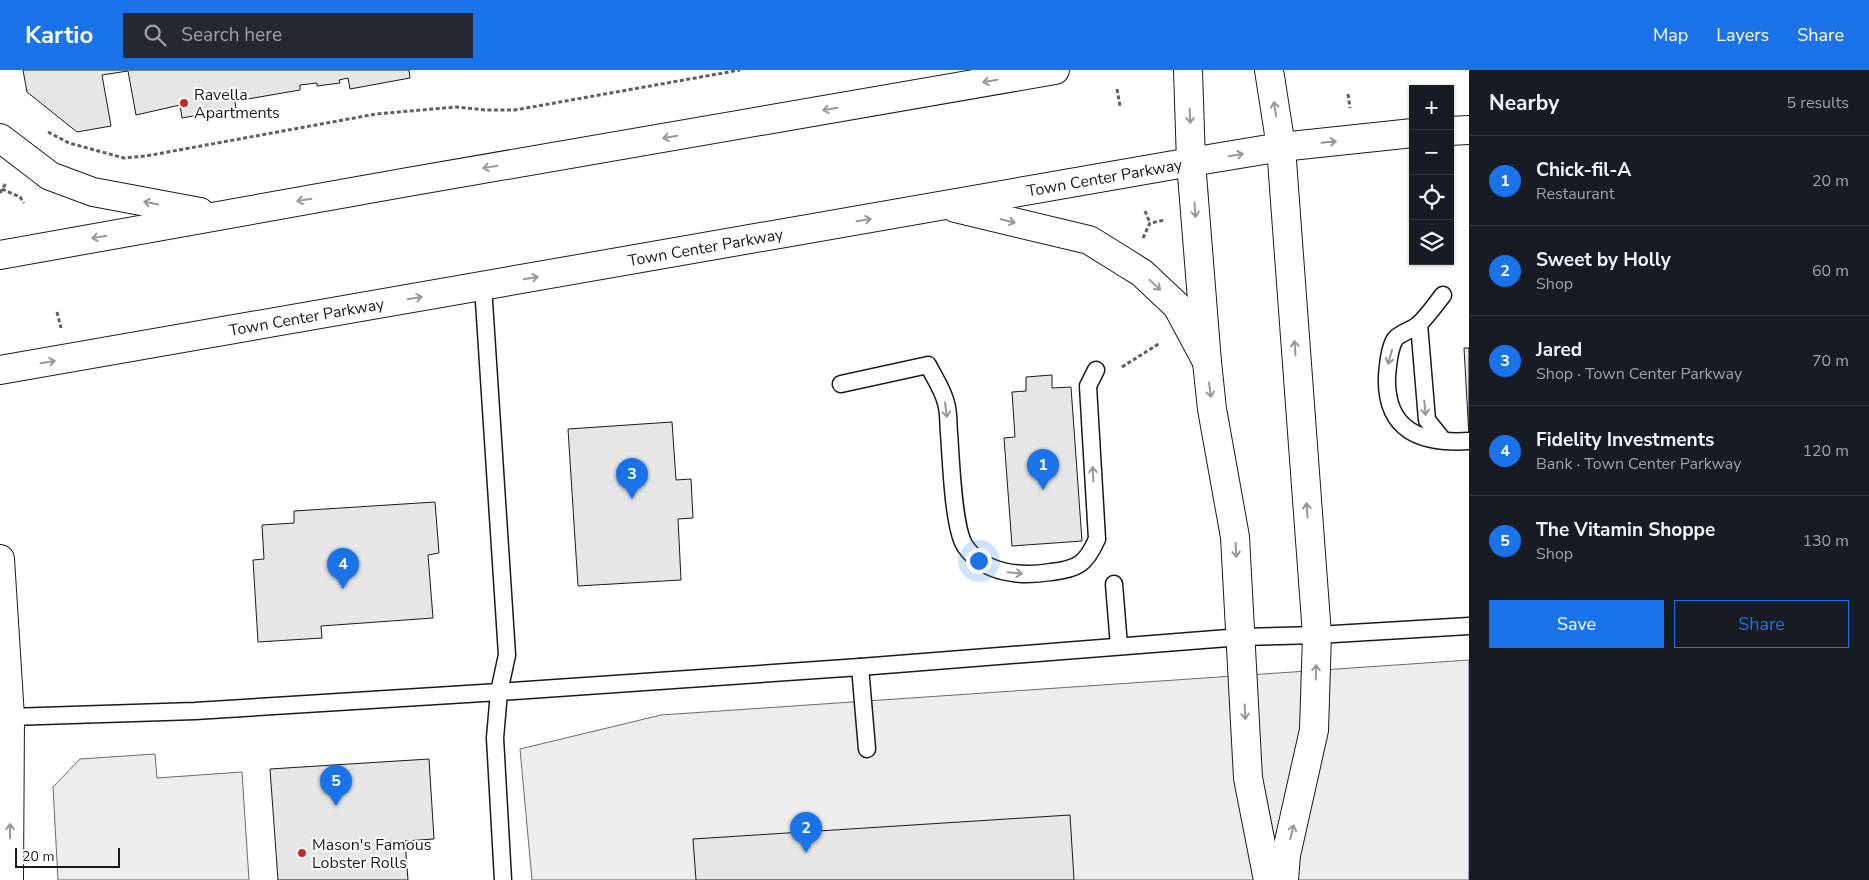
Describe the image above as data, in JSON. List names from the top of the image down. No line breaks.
{"streets":{"main road":["Town Center Parkway"]},"places":["Ravella Apartments","Mason's Famous Lobster Rolls"],"scale_bar":"20 m","page":{"header":"Kartio","search":"Search here","nav":["Map","Layers","Share"],"heading":["Nearby","5 results"],"map_buttons":["+","−"],"list":[{"mark":"1","name":"Chick-fil-A","note":"Restaurant","value":"20 m"},{"mark":"2","name":"Sweet by Holly","note":"Shop","value":"60 m"},{"mark":"3","name":"Jared","note":"Shop · Town Center Parkway","value":"70 m"},{"mark":"4","name":"Fidelity Investments","note":"Bank · Town Center Parkway","value":"120 m"},{"mark":"5","name":"The Vitamin Shoppe","note":"Shop","value":"130 m"}],"pins":["1","3","4","5","2"],"buttons":["Save","Share"],"scale":"20 m"}}
